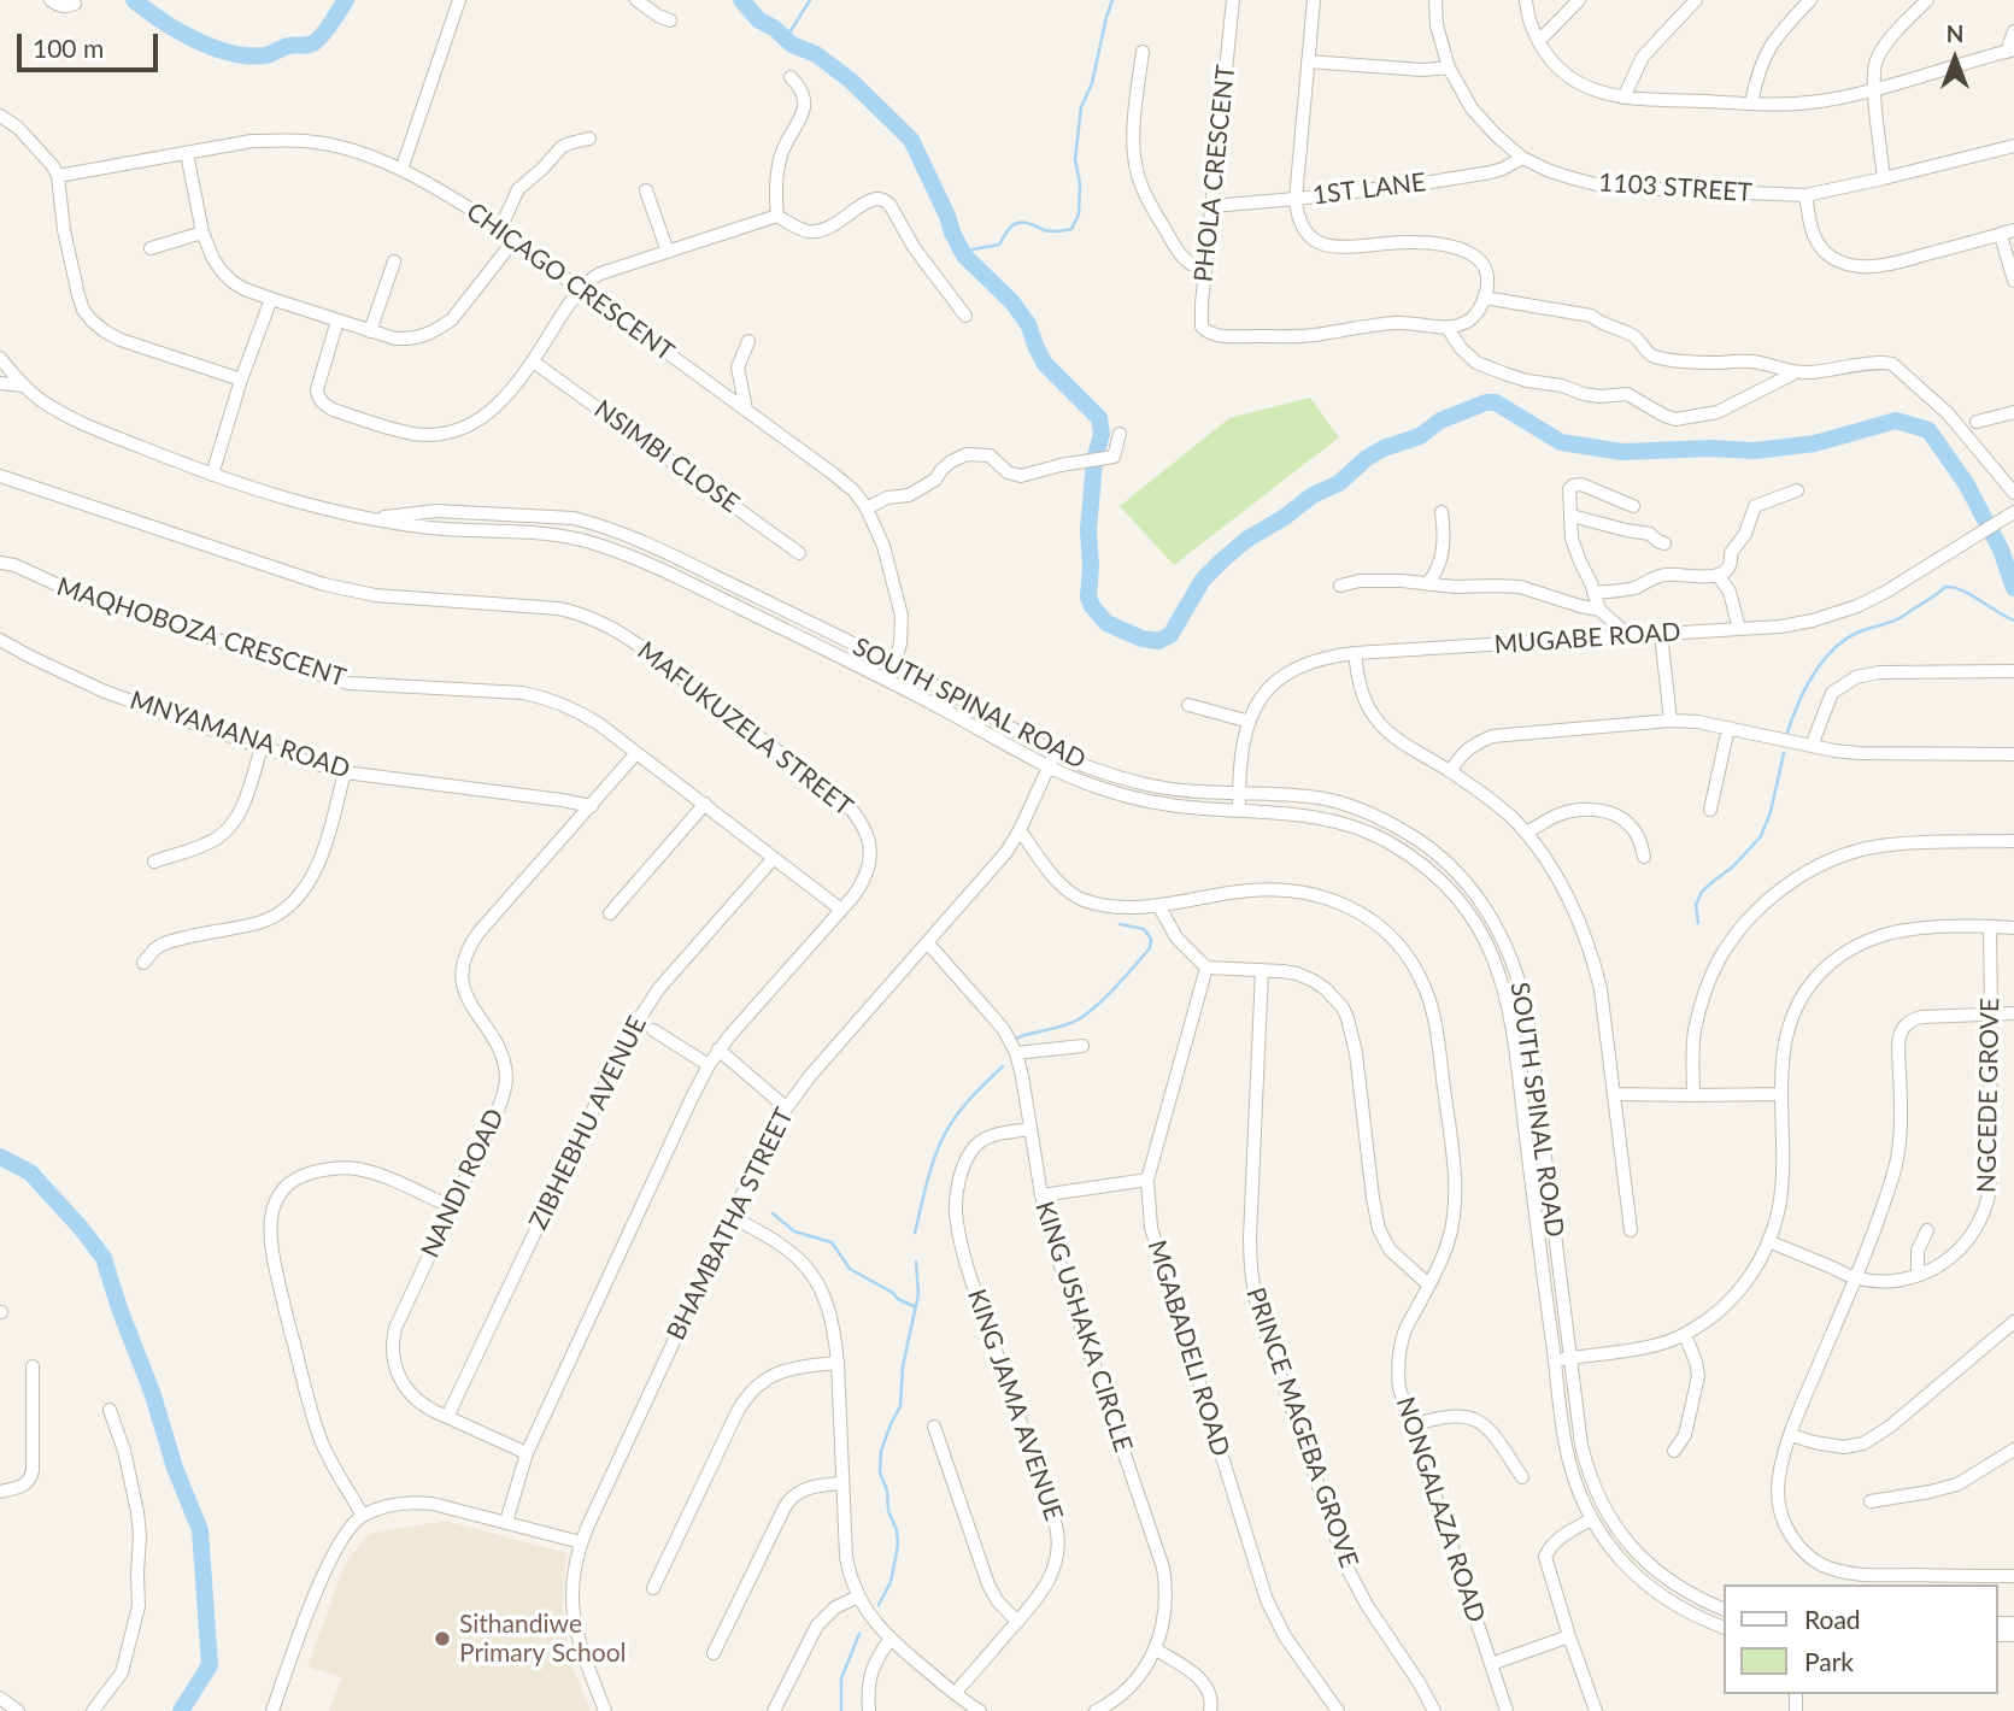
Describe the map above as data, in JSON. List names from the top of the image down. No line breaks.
{"streets":{"street":["PHOLA CRESCENT","1103 STREET","1ST LANE","CHICAGO CRESCENT","NSIMBI CLOSE","MAQHOBOZA CRESCENT","MUGABE ROAD","SOUTH SPINAL ROAD","MAFUKUZELA STREET","MNYAMANA ROAD","NGCEDE GROVE","ZIBHEBHU AVENUE","NANDI ROAD","BHAMBATHA STREET","KING USHAKA CIRCLE","MGABADELI ROAD","KING JAMA AVENUE","PRINCE MAGEBA GROVE","NONGALAZA ROAD"]},"crossings":[["PHOLA CRESCENT","1ST LANE"],["1103 STREET","1ST LANE"],["CHICAGO CRESCENT","SOUTH SPINAL ROAD"],["MAQHOBOZA CRESCENT","MAFUKUZELA STREET"],["MAQHOBOZA CRESCENT","ZIBHEBHU AVENUE"],["MAQHOBOZA CRESCENT","NANDI ROAD"],["MUGABE ROAD","SOUTH SPINAL ROAD"],["SOUTH SPINAL ROAD","BHAMBATHA STREET"],["MAFUKUZELA STREET","NANDI ROAD"],["MNYAMANA ROAD","NANDI ROAD"],["ZIBHEBHU AVENUE","NANDI ROAD"],["BHAMBATHA STREET","KING USHAKA CIRCLE"],["BHAMBATHA STREET","NONGALAZA ROAD"],["KING USHAKA CIRCLE","KING JAMA AVENUE"]],"places":["Sithandiwe Primary School"],"legend":["Road","Park"],"scale_bar":"100 m","north":"top"}
